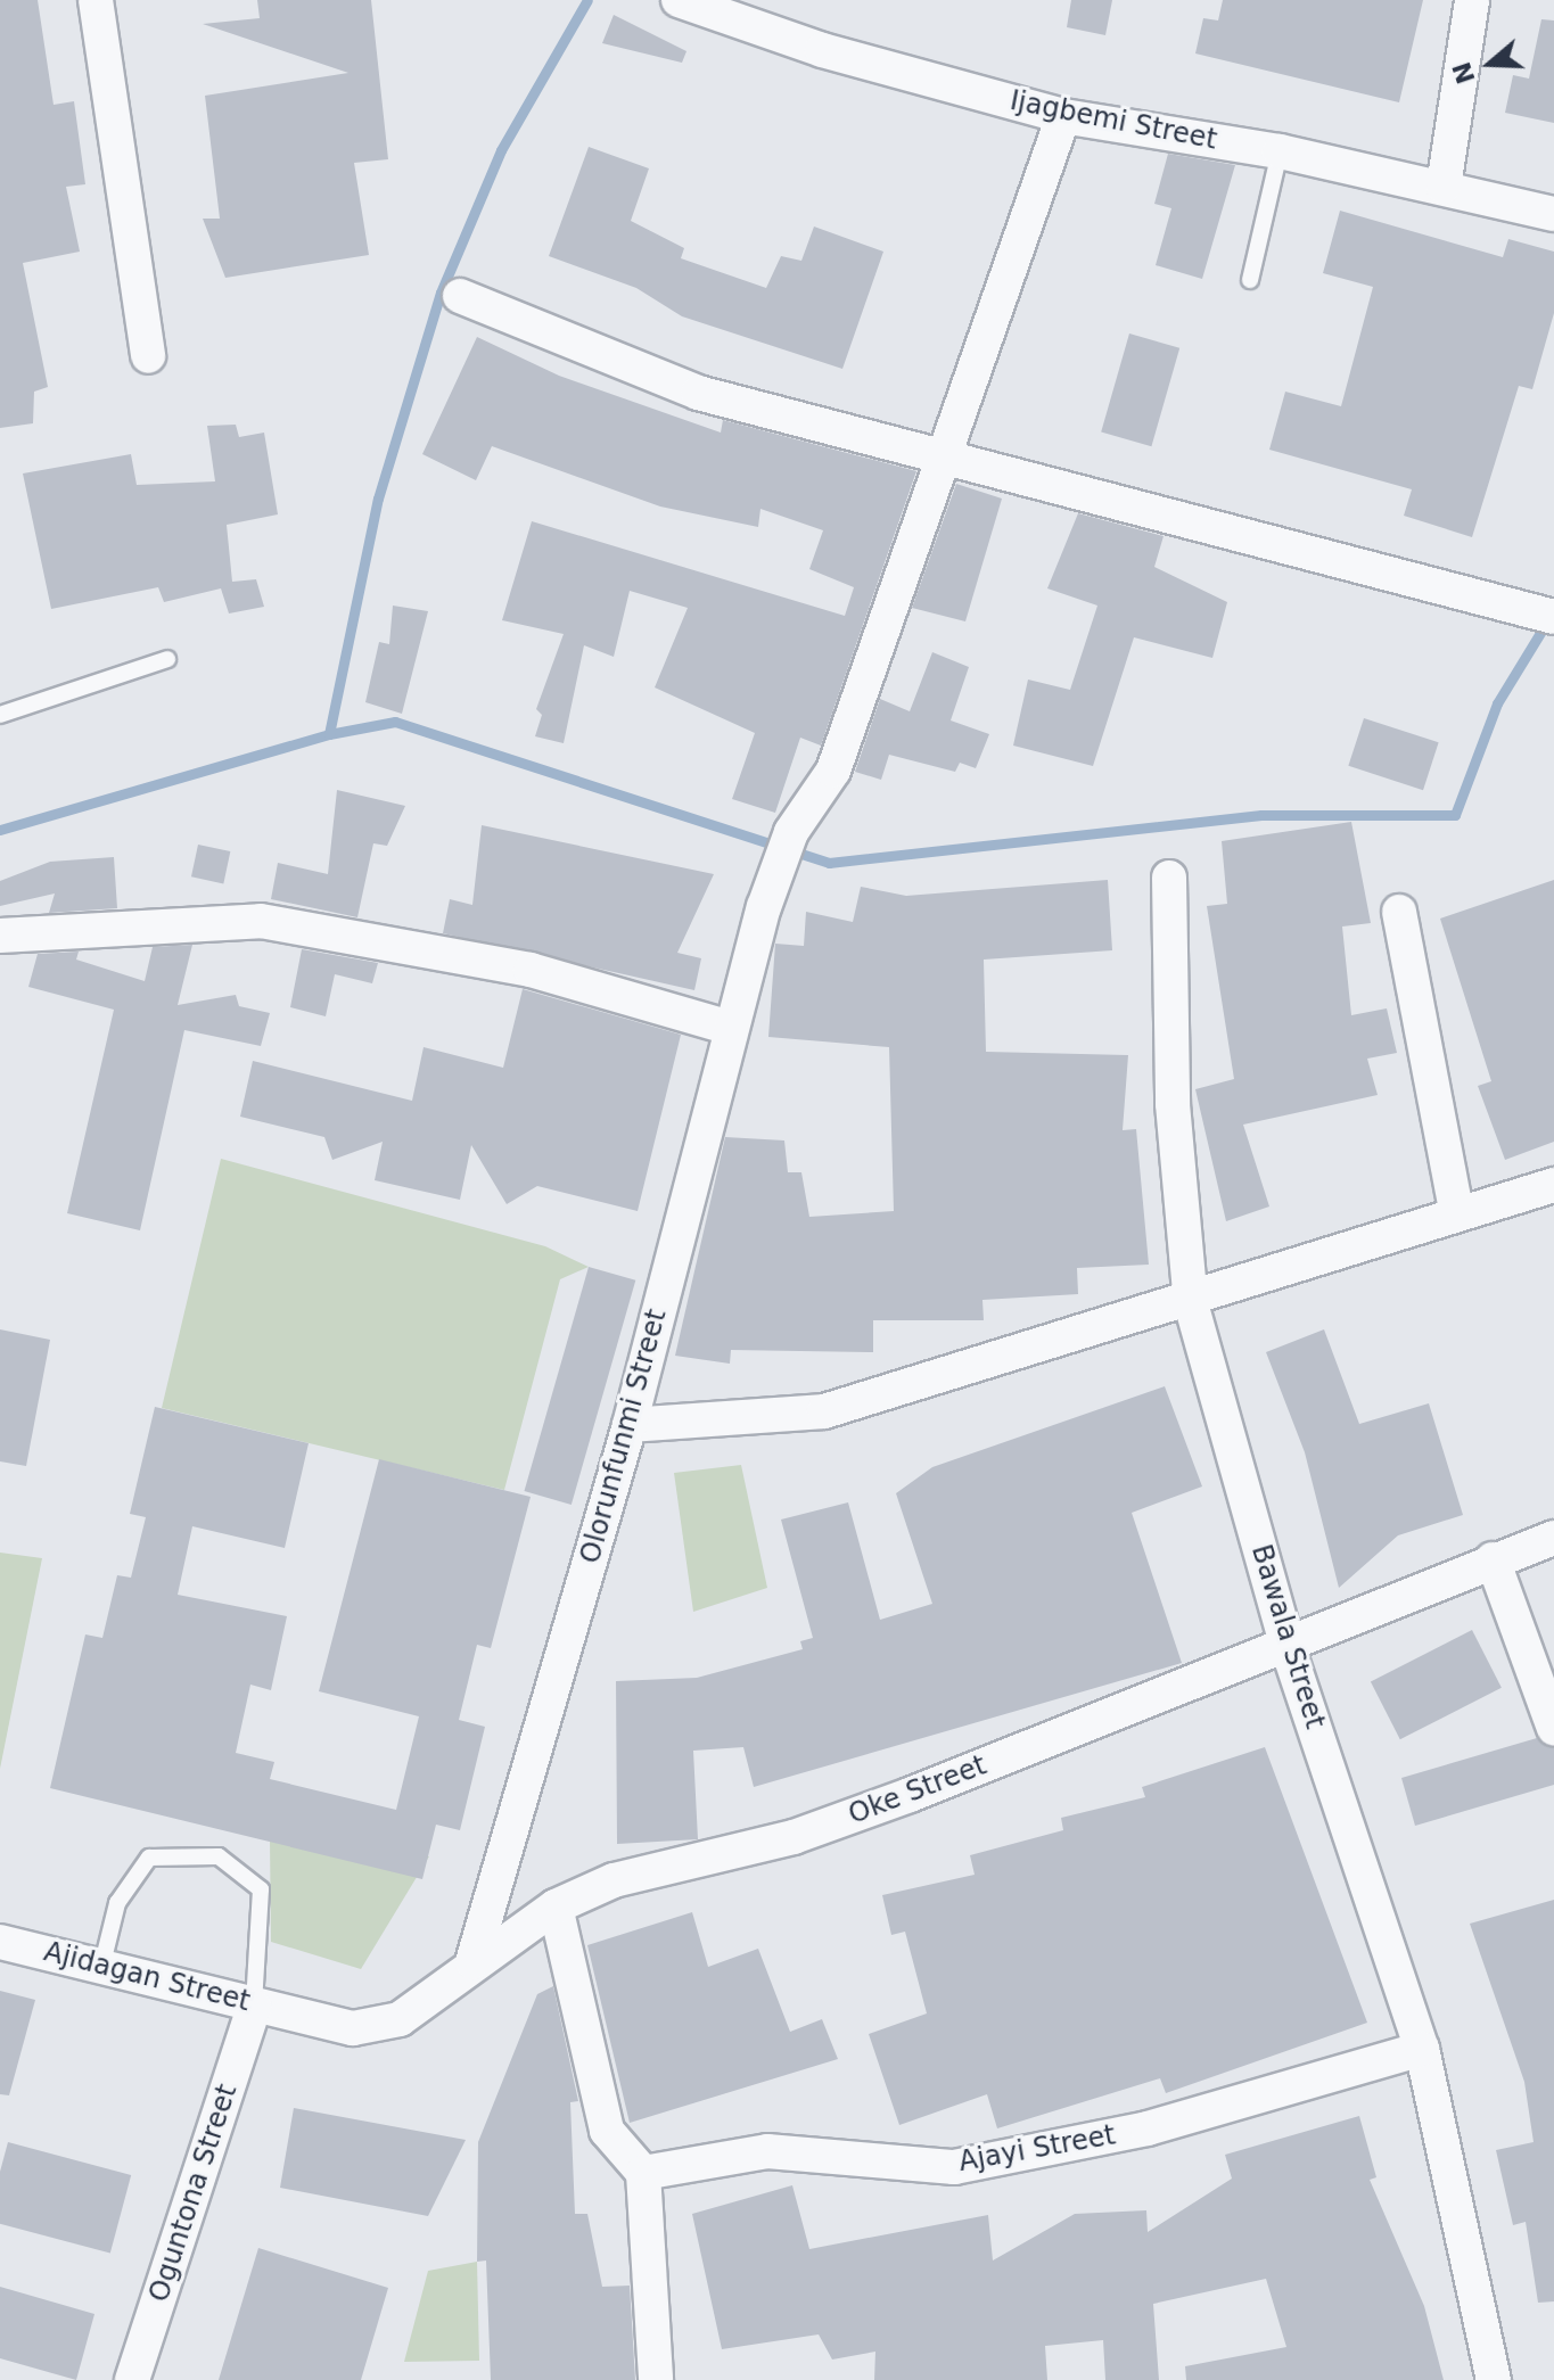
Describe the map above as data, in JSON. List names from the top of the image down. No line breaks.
{"streets":{"street":["Ijagbemi Street","Olorunfunmi Street","Bawala Street","Oke Street","Ajidagan Street","Ajayi Street","Oguntona Street"]},"crossings":[["Ijagbemi Street","Olorunfunmi Street"],["Olorunfunmi Street","Oke Street"],["Bawala Street","Oke Street"],["Bawala Street","Ajayi Street"],["Oke Street","Ajidagan Street"],["Ajidagan Street","Oguntona Street"]],"north":"left"}
